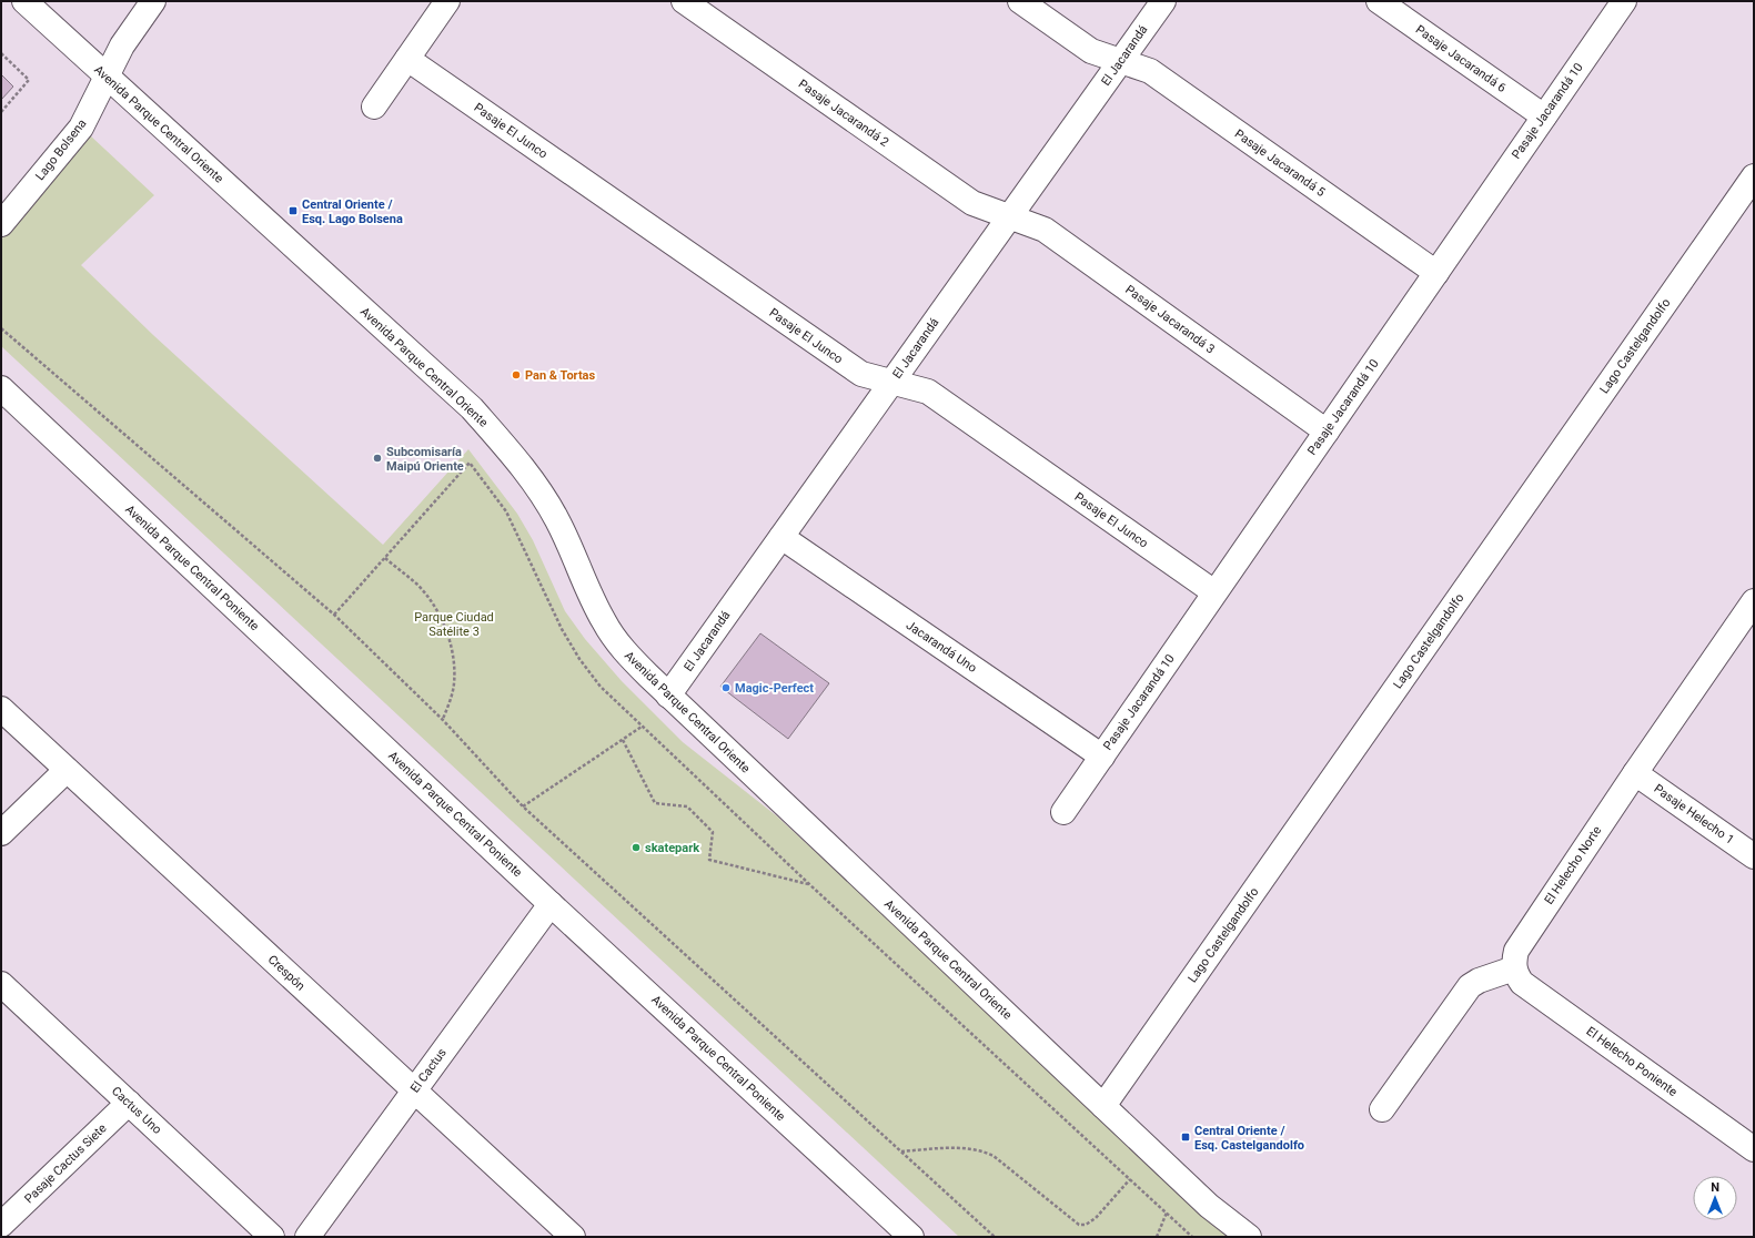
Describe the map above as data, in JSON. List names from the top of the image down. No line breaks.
{"streets":{"street":["El Jacarandá","Pasaje Jacarandá 6","Pasaje Jacarandá 10","Pasaje Jacarandá 2","Avenida Parque Central Oriente","Pasaje El Junco","Lago Bolsena","Pasaje Jacarandá 5","Pasaje Jacarandá 3","Lago Castelgandolfo","Avenida Parque Central Poniente","Jacarandá Uno","Pasaje Helecho 1","El Helecho Norte","Crespón","El Helecho Poniente","El Cactus","Cactus Uno","Pasaje Cactus Siete"]},"crossings":[["El Jacarandá","Pasaje Jacarandá 2"],["El Jacarandá","Avenida Parque Central Oriente"],["El Jacarandá","Pasaje El Junco"],["El Jacarandá","Pasaje Jacarandá 5"],["El Jacarandá","Pasaje Jacarandá 3"],["El Jacarandá","Jacarandá Uno"],["Pasaje Jacarandá 6","Pasaje Jacarandá 10"],["Pasaje Jacarandá 10","Pasaje El Junco"],["Pasaje Jacarandá 10","Pasaje Jacarandá 5"],["Pasaje Jacarandá 10","Pasaje Jacarandá 3"],["Pasaje Jacarandá 10","Jacarandá Uno"],["Pasaje Jacarandá 2","Pasaje Jacarandá 3"],["Avenida Parque Central Oriente","Lago Bolsena"],["Avenida Parque Central Oriente","Lago Castelgandolfo"],["Avenida Parque Central Poniente","El Cactus"],["Pasaje Helecho 1","El Helecho Norte"],["El Helecho Norte","El Helecho Poniente"],["Crespón","El Cactus"],["Cactus Uno","Pasaje Cactus Siete"]],"parks":["Parque Ciudad Satélite 3"],"places":{"transit":["Central Oriente / Esq. Lago Bolsena","Central Oriente / Esq. Castelgandolfo"],"other":["Pan & Tortas","Subcomisaría Maipú Oriente","Magic-Perfect","skatepark"]},"north":"top"}
